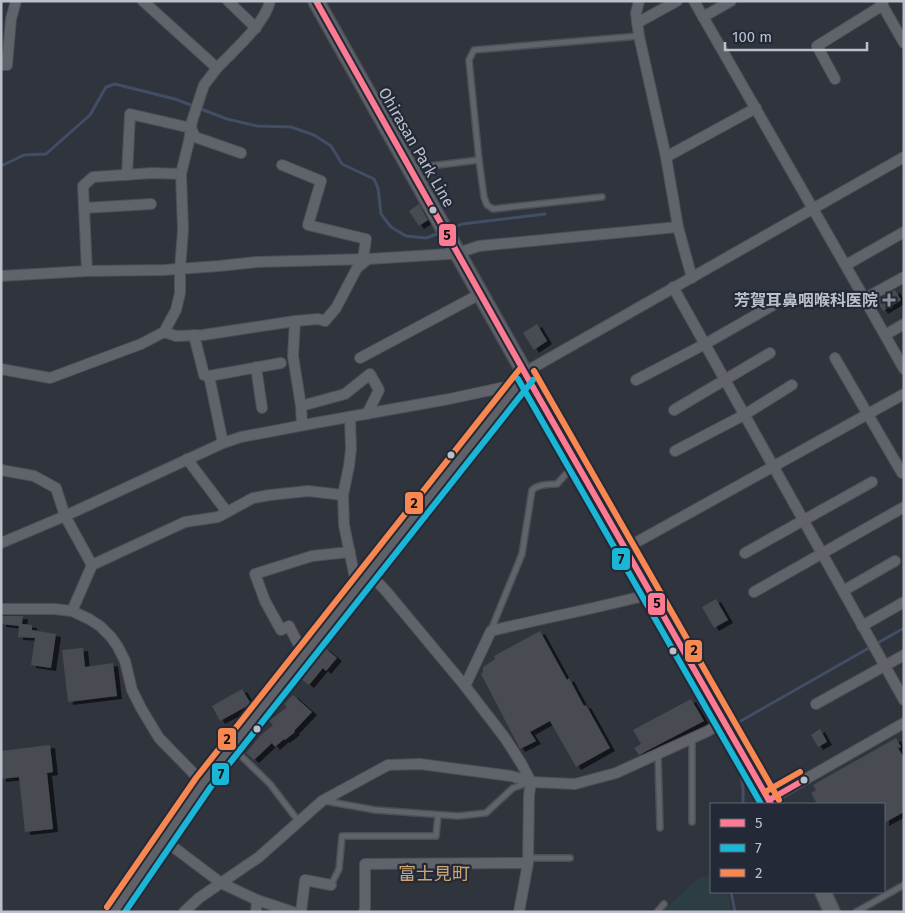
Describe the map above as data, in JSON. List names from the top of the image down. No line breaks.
{"streets":{"main road":["Ohirasan Park Line"]},"districts":["富士見町"],"places":{"health":["芳賀耳鼻咽喉科医院"]},"lines":["transit line 5","transit line 2","transit line 7"],"legend":["5","7","2"],"scale_bar":"100 m"}
